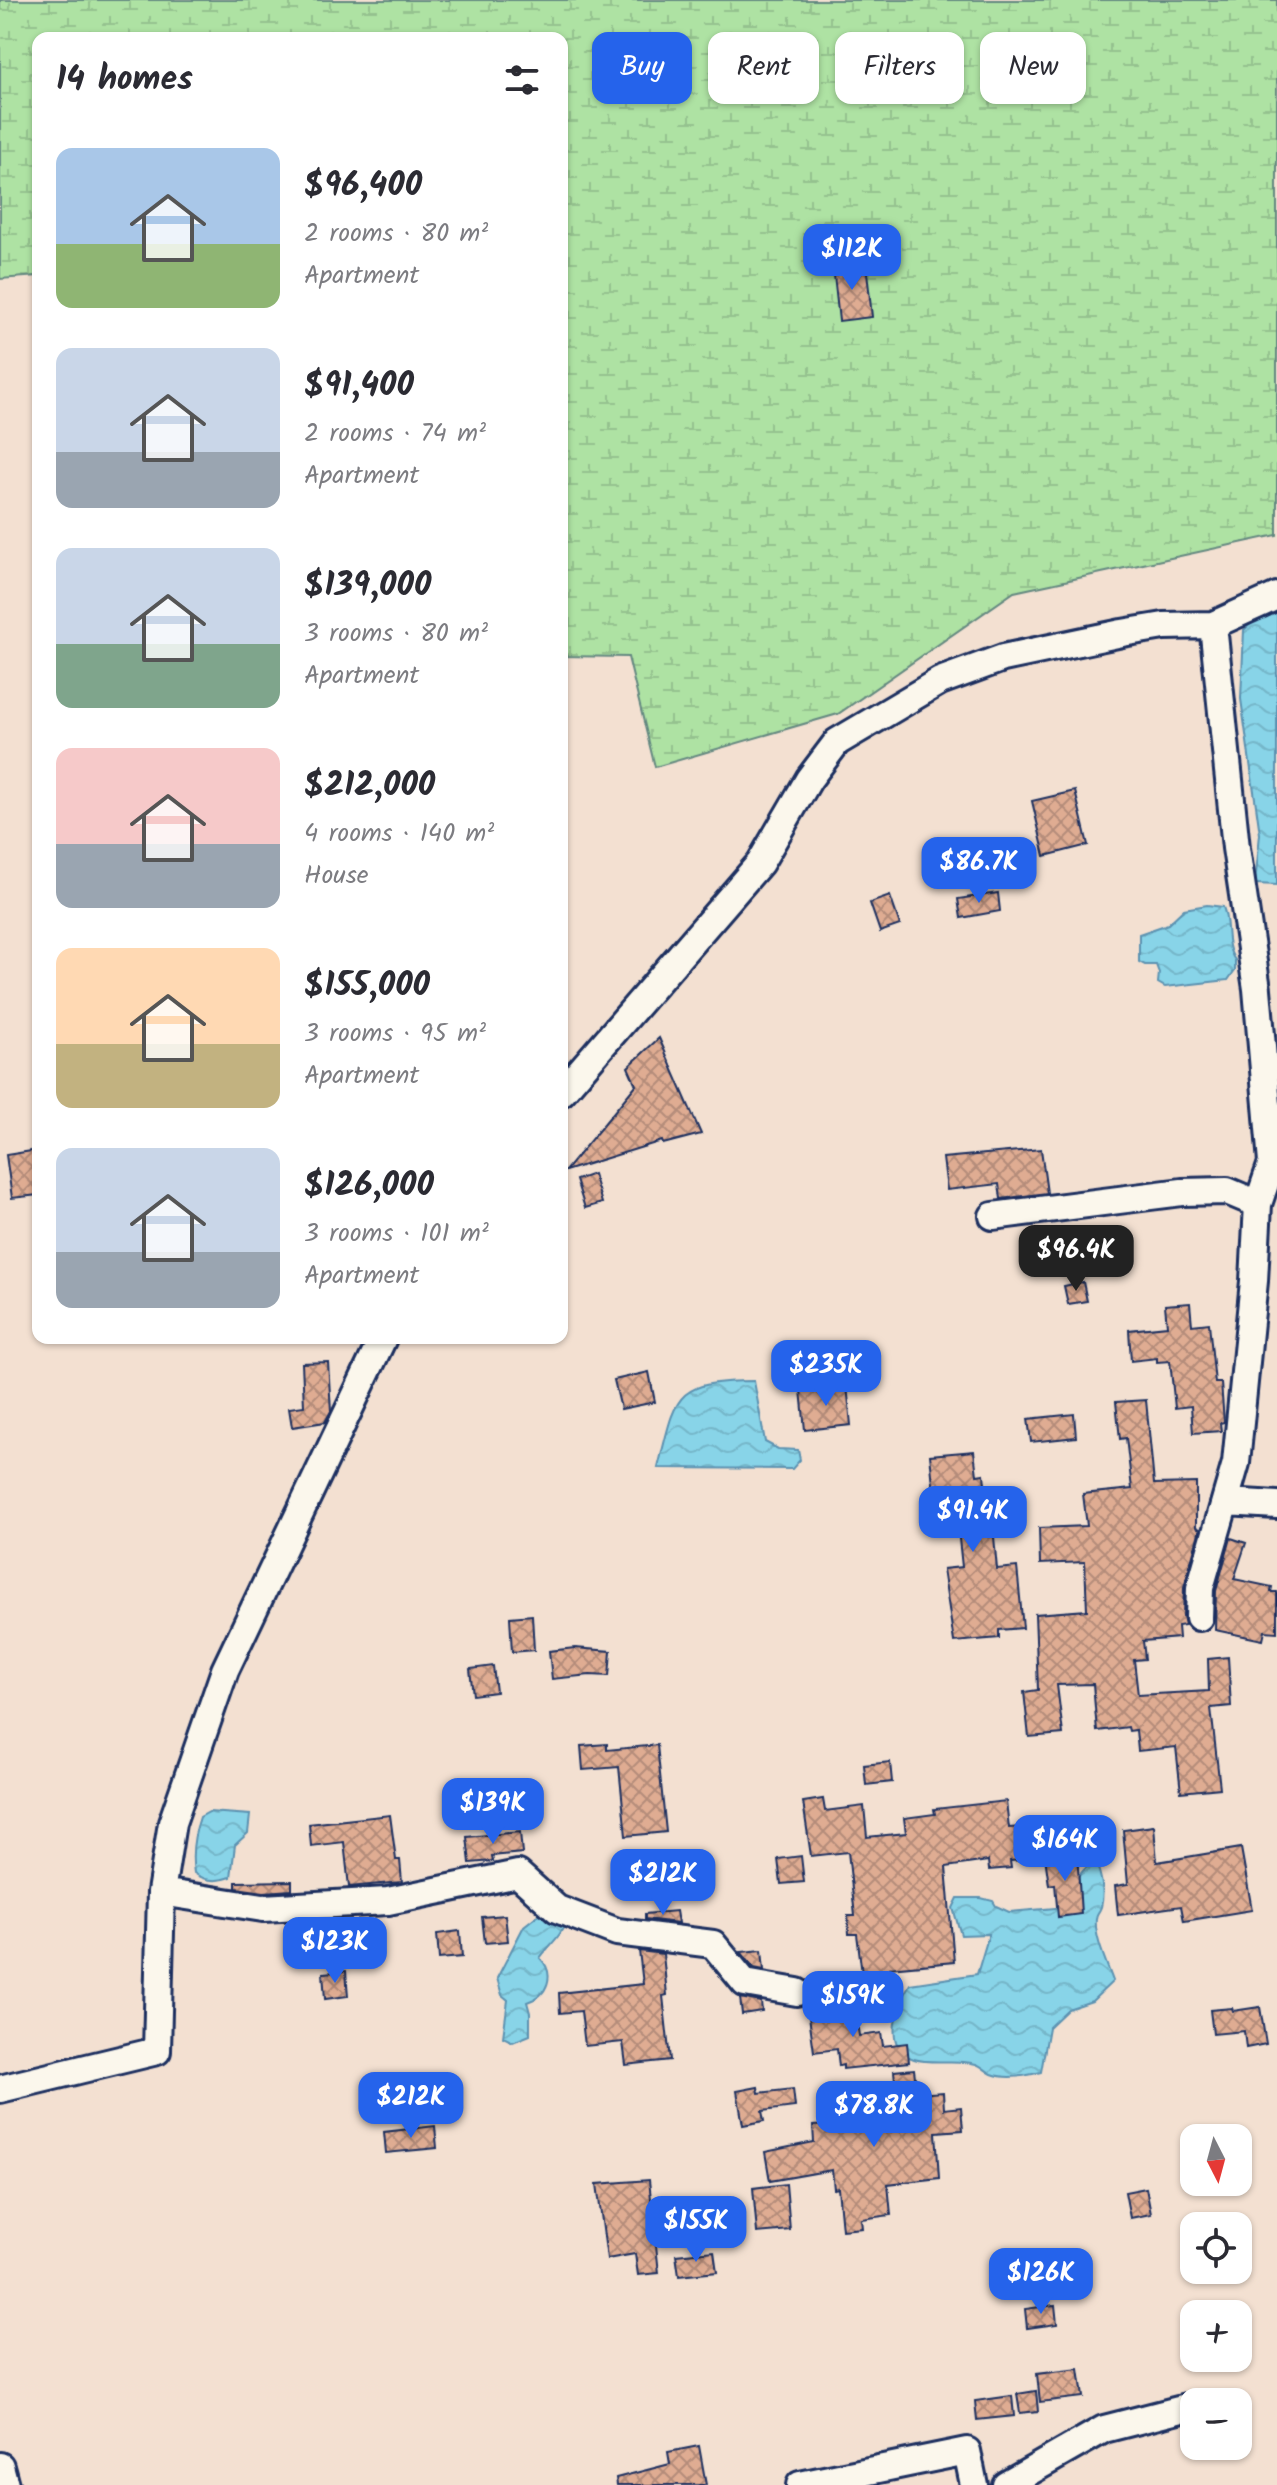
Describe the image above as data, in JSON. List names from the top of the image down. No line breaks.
{"north":"bottom","page":{"chip":["Buy","Rent","Filters","New"],"heading":"14 homes","list":[{"name":"$96,400","note":"2 rooms · 80 m² · Apartment"},{"name":"$91,400","note":"2 rooms · 74 m² · Apartment"},{"name":"$139,000","note":"3 rooms · 80 m² · Apartment"},{"name":"$212,000","note":"4 rooms · 140 m² · House"},{"name":"$155,000","note":"3 rooms · 95 m² · Apartment"},{"name":"$126,000","note":"3 rooms · 101 m² · Apartment"}],"price":["$112K","$86.7K","$96.4K","$235K","$91.4K","$139K","$164K","$212K","$123K","$159K","$212K","$78.8K","$155K","$126K"],"map_buttons":["+","−"]}}
